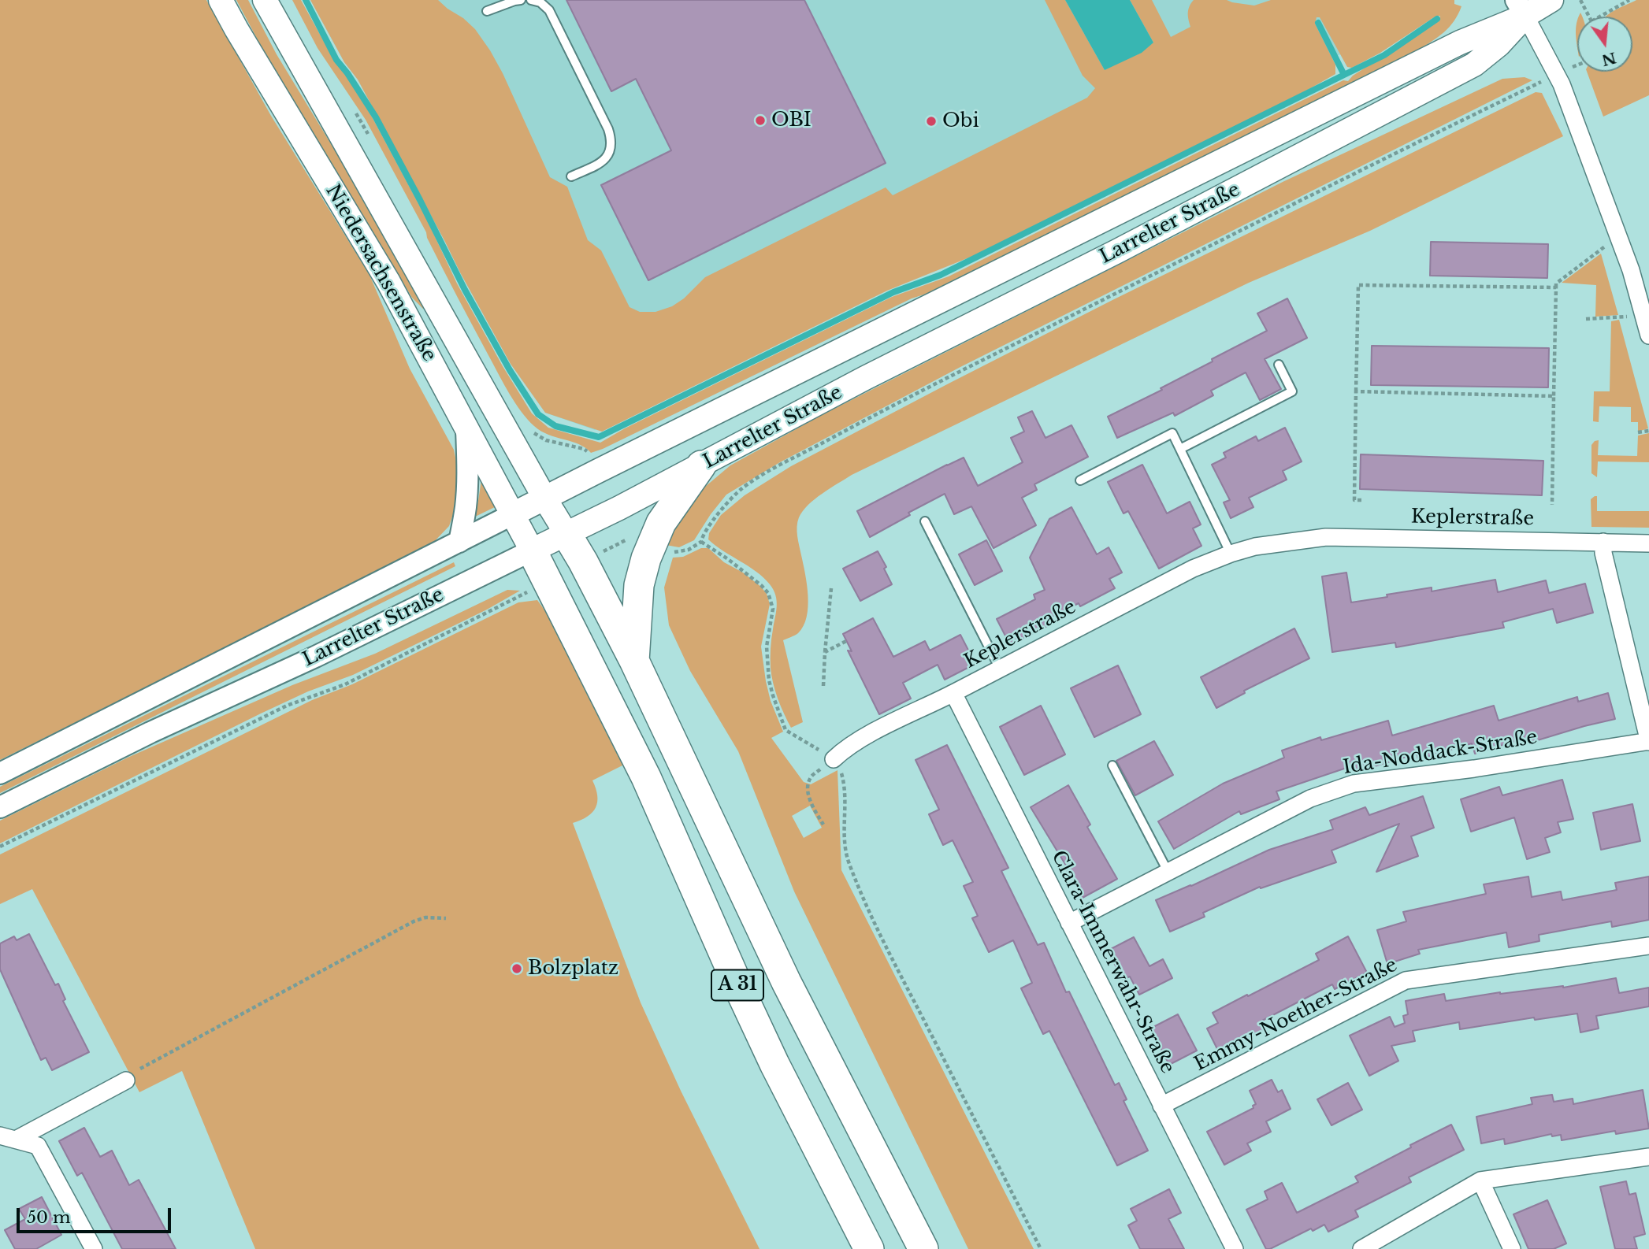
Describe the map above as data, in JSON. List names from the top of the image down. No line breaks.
{"streets":{"highway":["A 31"],"main road":["Larrelter Straße","Niedersachsenstraße"],"street":["Keplerstraße","Ida-Noddack-Straße","Clara-Immerwahr-Straße","Emmy-Noether-Straße"]},"crossings":[["Larrelter Straße","Niedersachsenstraße"],["Larrelter Straße","A 31"],["Niedersachsenstraße","A 31"],["Keplerstraße","Clara-Immerwahr-Straße"],["Ida-Noddack-Straße","Clara-Immerwahr-Straße"],["Clara-Immerwahr-Straße","Emmy-Noether-Straße"]],"places":["OBI","Obi","Bolzplatz"],"scale_bar":"50 m","north":"bottom"}
